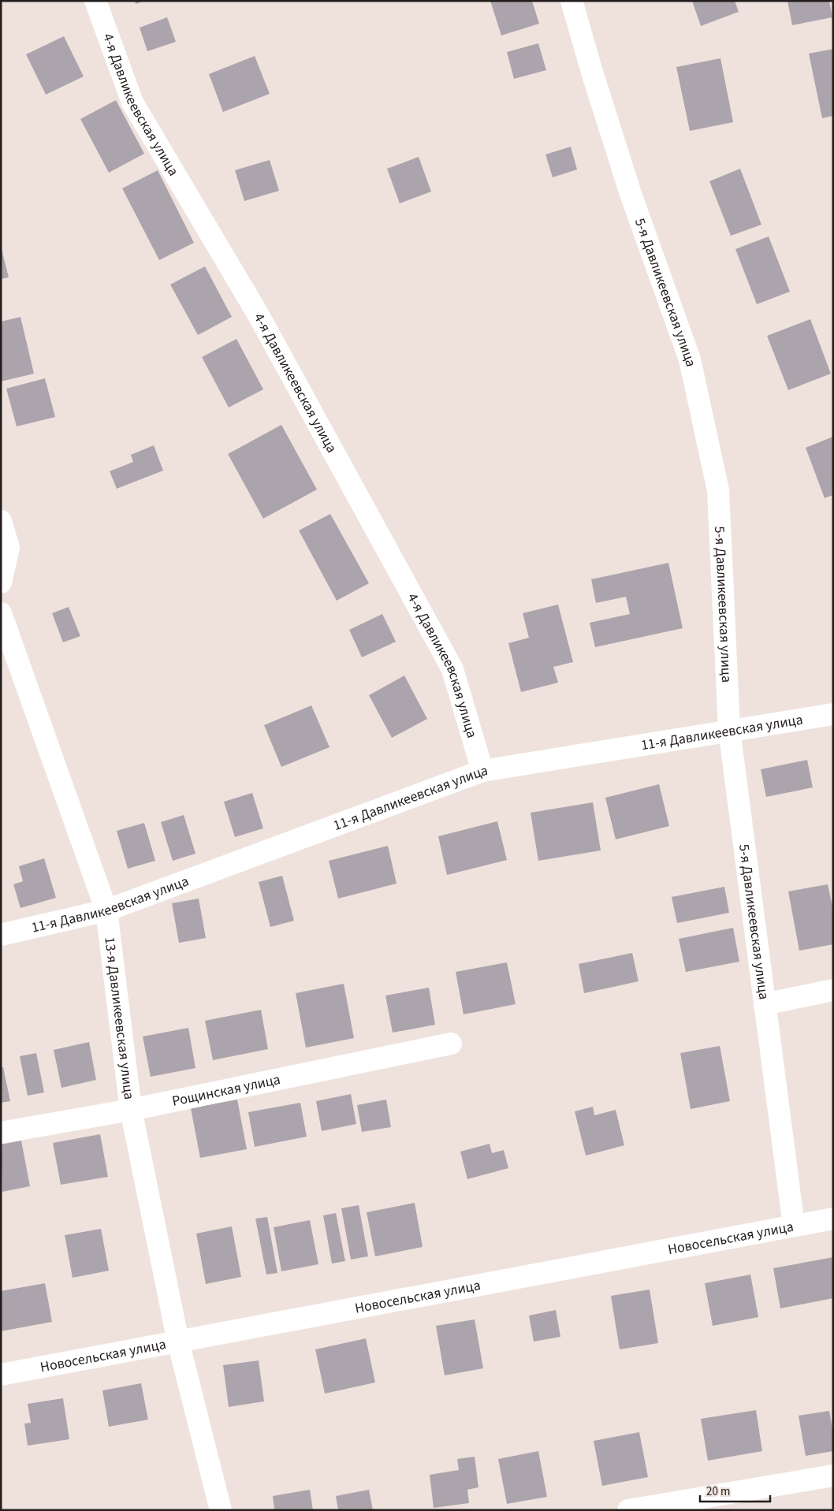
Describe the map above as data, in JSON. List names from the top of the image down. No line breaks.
{"streets":{"street":["4-я Давликеевская улица","5-я Давликеевская улица","11-я Давликеевская улица","13-я Давликеевская улица","Рощинская улица","Новосельская улица"]},"crossings":[["4-я Давликеевская улица","11-я Давликеевская улица"],["5-я Давликеевская улица","11-я Давликеевская улица"],["5-я Давликеевская улица","Новосельская улица"],["11-я Давликеевская улица","13-я Давликеевская улица"],["13-я Давликеевская улица","Рощинская улица"],["13-я Давликеевская улица","Новосельская улица"]],"scale_bar":"20 m"}
